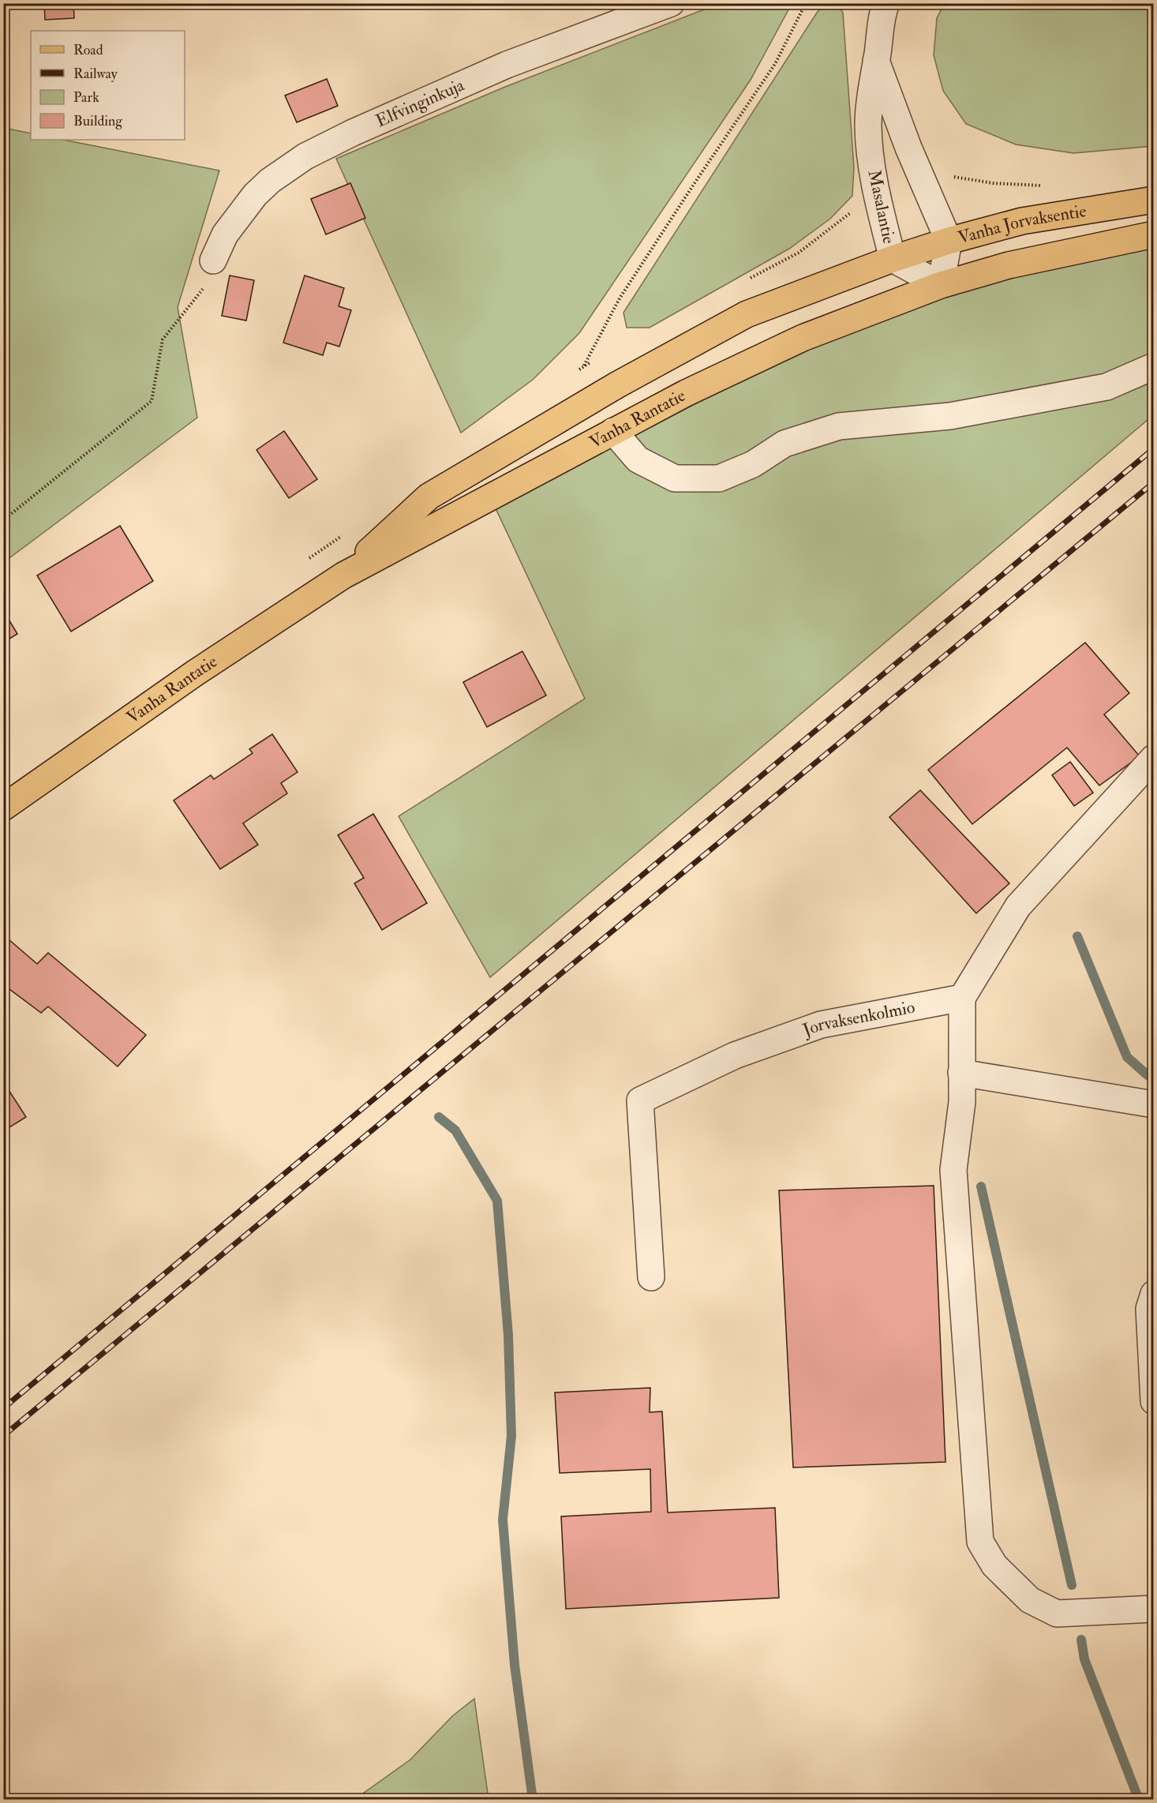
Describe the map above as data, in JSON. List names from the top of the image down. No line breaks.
{"streets":{"main road":["Vanha Jorvaksentie","Vanha Rantatie"],"street":["Elfvinginkuja","Masalantie","Jorvaksenkolmio"]},"crossings":[["Masalantie","Vanha Jorvaksentie"],["Masalantie","Vanha Rantatie"],["Vanha Jorvaksentie","Vanha Rantatie"]],"legend":["Road","Railway","Park","Building"]}
